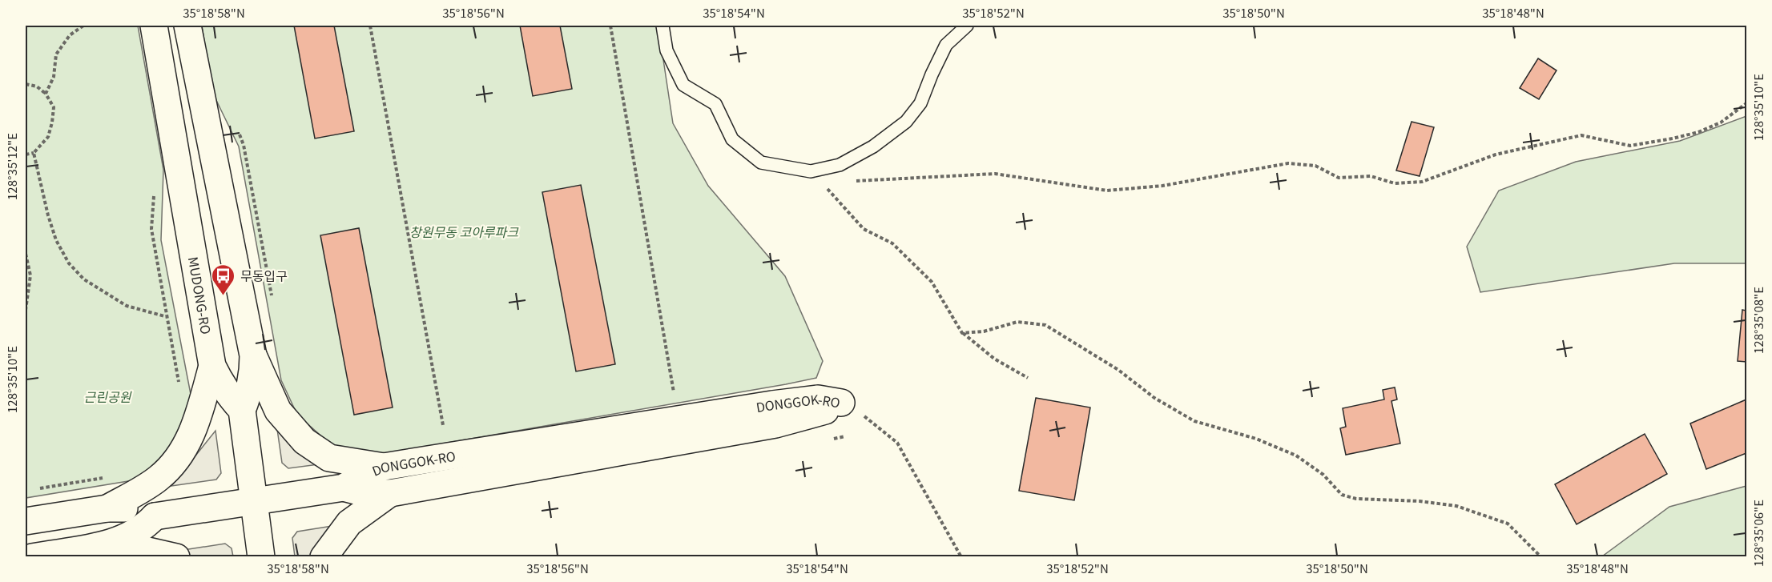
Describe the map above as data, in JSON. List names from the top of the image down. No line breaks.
{"streets":{"main road":["MUDONG-RO","DONGGOK-RO"]},"parks":["창원무동 코아루파크","근린공원"],"places":{"bus stop":["무동입구"]},"coordinates":["35°18'58\"N","35°18'56\"N","35°18'54\"N","35°18'52\"N","35°18'50\"N","35°18'48\"N","128°35'10\"E","128°35'12\"E","128°35'08\"E","128°35'06\"E"]}
